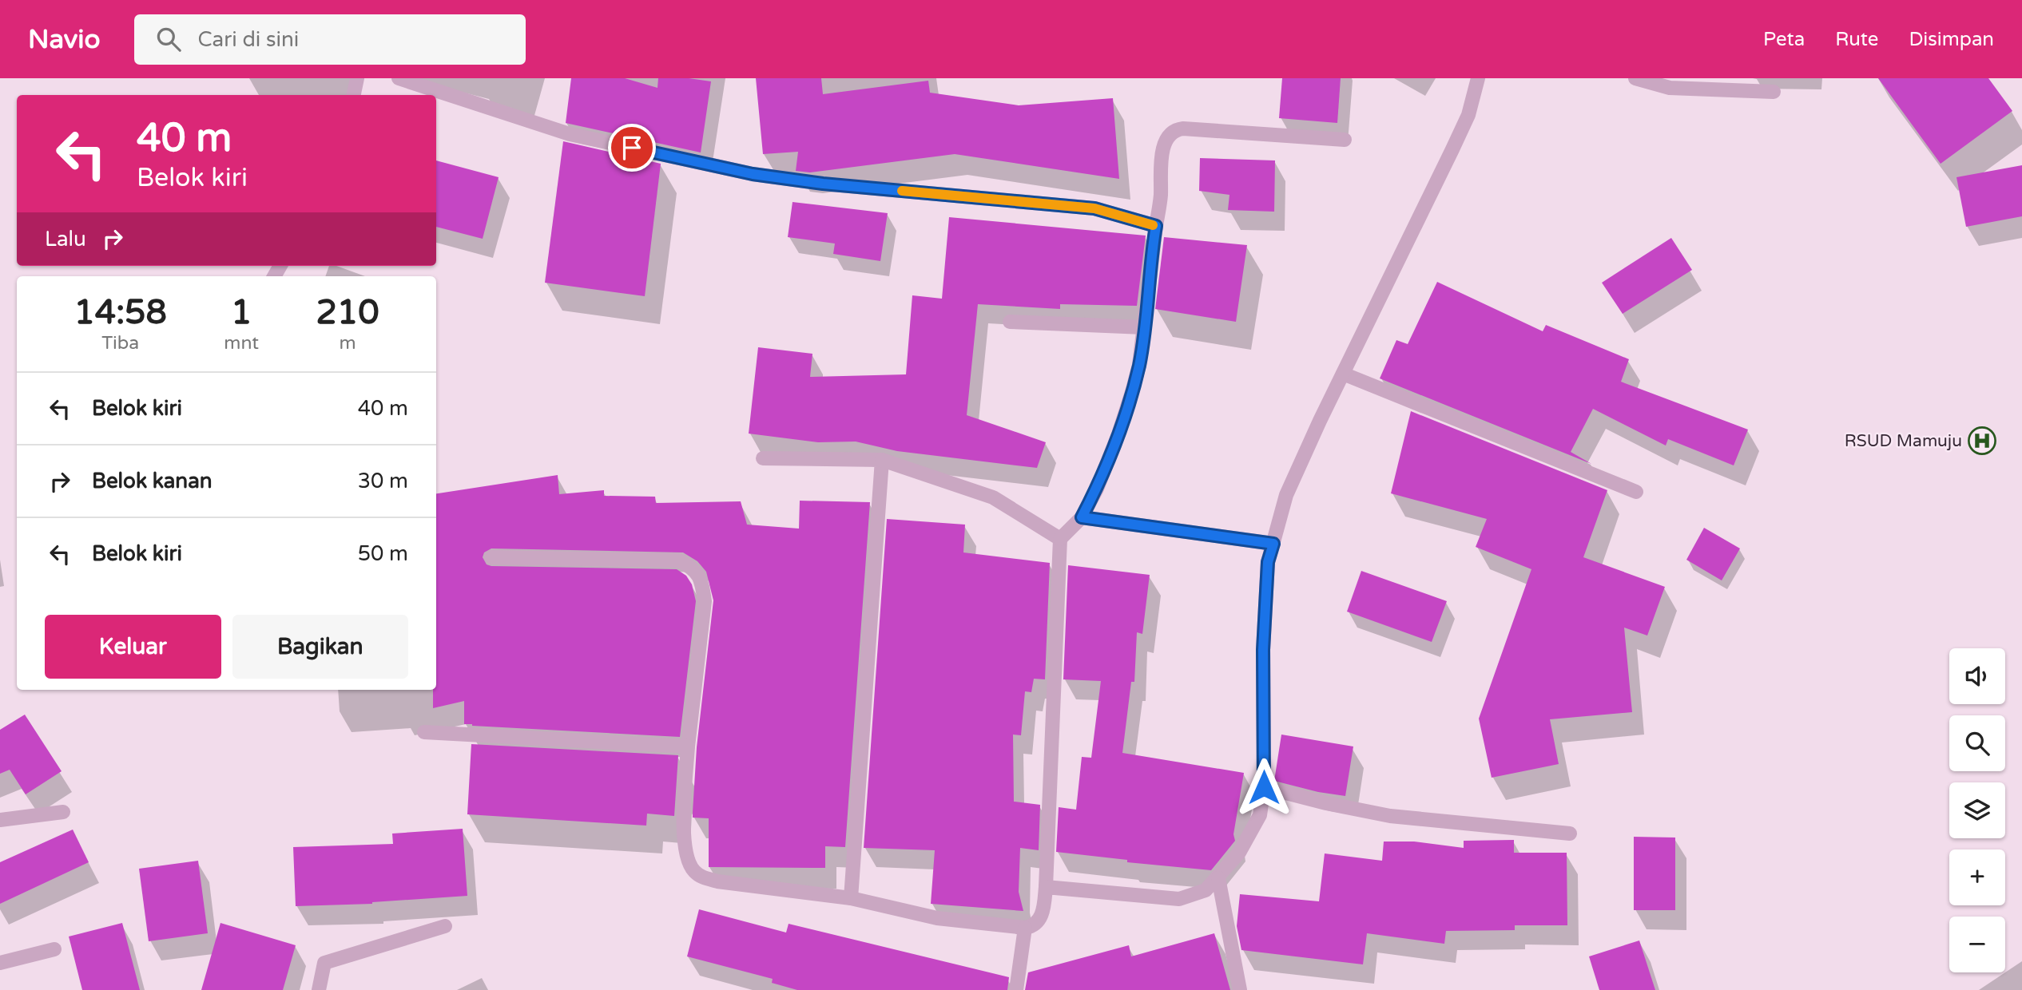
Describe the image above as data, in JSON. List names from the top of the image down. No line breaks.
{"places":{"hospital":["RSUD Mamuju"]},"page":{"header":"Navio","search":"Cari di sini","nav":["Peta","Rute","Disimpan"],"turn":["40 m","Belok kiri"],"then":"Lalu","eta":["14:58","Tiba","1","mnt","210","m"],"list":[{"name":"Belok kiri","value":"40 m"},{"name":"Belok kanan","value":"30 m"},{"name":"Belok kiri","value":"50 m"}],"buttons":["Keluar","Bagikan"],"map_buttons":["+","−"]}}
